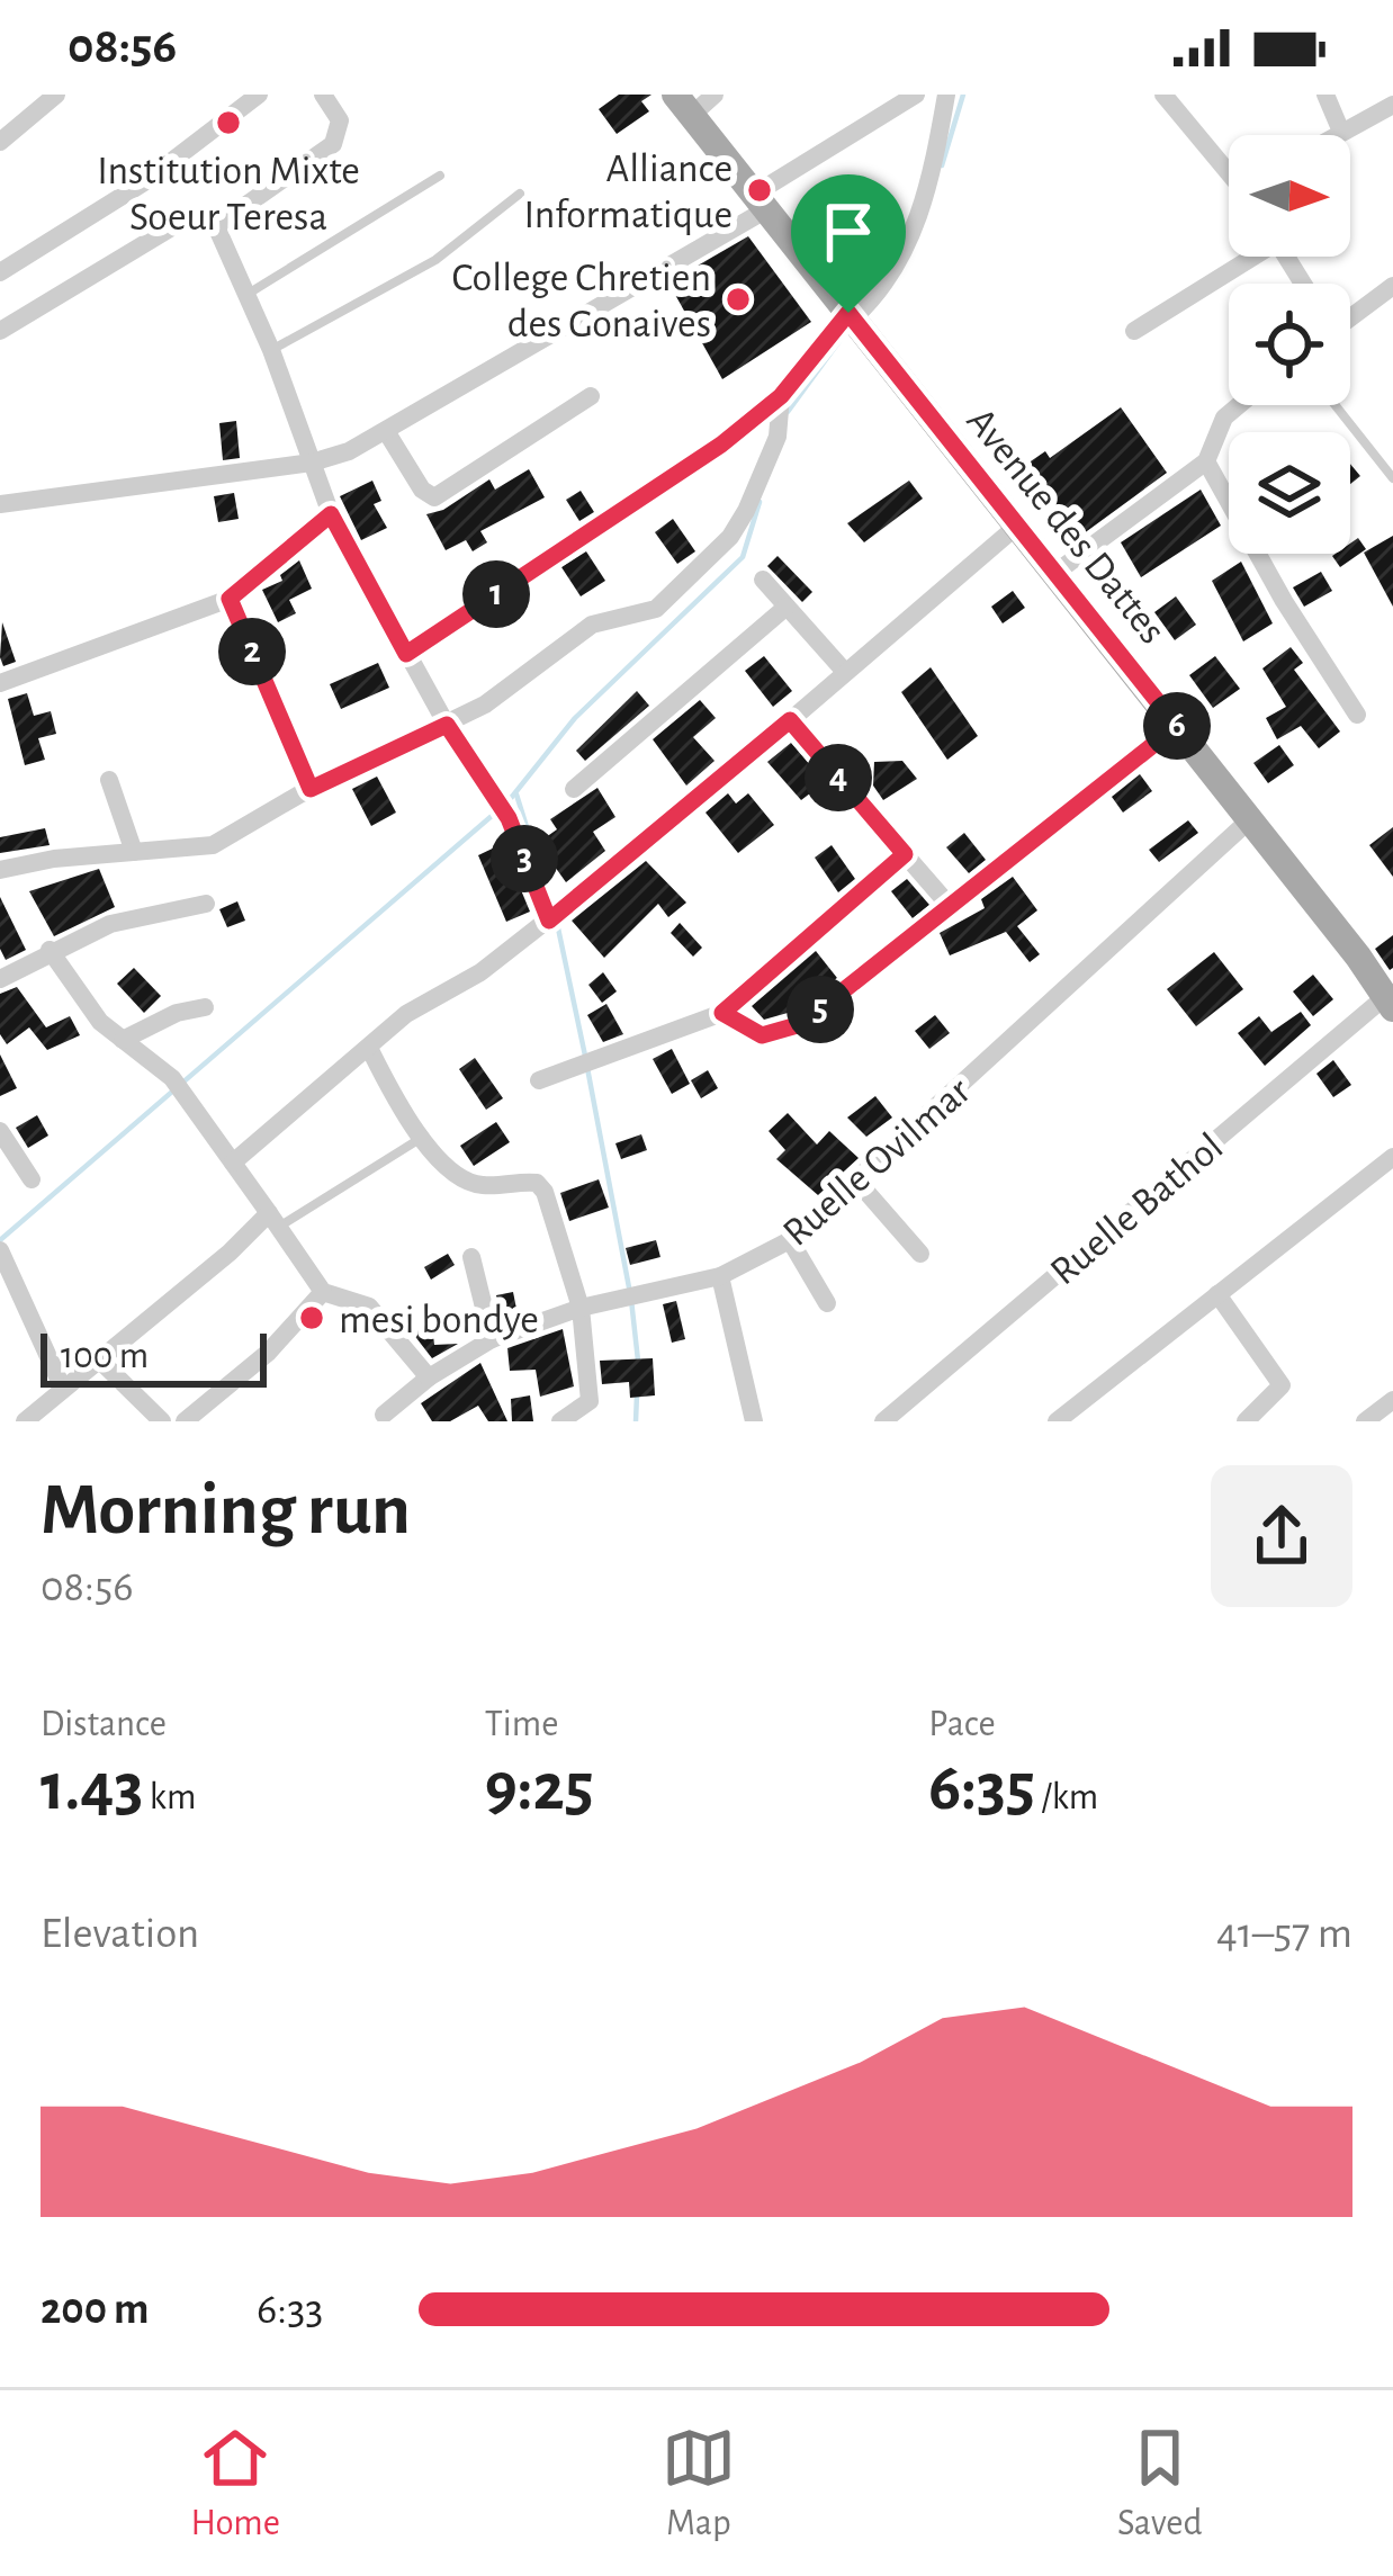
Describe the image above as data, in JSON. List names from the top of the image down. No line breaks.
{"streets":{"main road":["Avenue des Dattes"],"street":["Ruelle Ovilmar","Ruelle Bathol"]},"crossings":[["Avenue des Dattes","Ruelle Ovilmar"],["Avenue des Dattes","Ruelle Bathol"]],"places":["Institution Mixte Soeur Teresa","Alliance Informatique","College Chretien des Gonaives","mesi bondye"],"scale_bar":"100 m","north":"right","page":{"status":"08:56","pins":["1","2","6","4","3","5"],"scale":"100 m","heading":["Morning run","08:56"],"stats":[["Distance","1.43 km"],["Time","9:25"],["Pace","6:35 /km"]],"chart":["Elevation","41–57 m"],"list":[{"name":"200 m","note":"6:33"}],"tabs":["Home","Map","Saved"]}}
